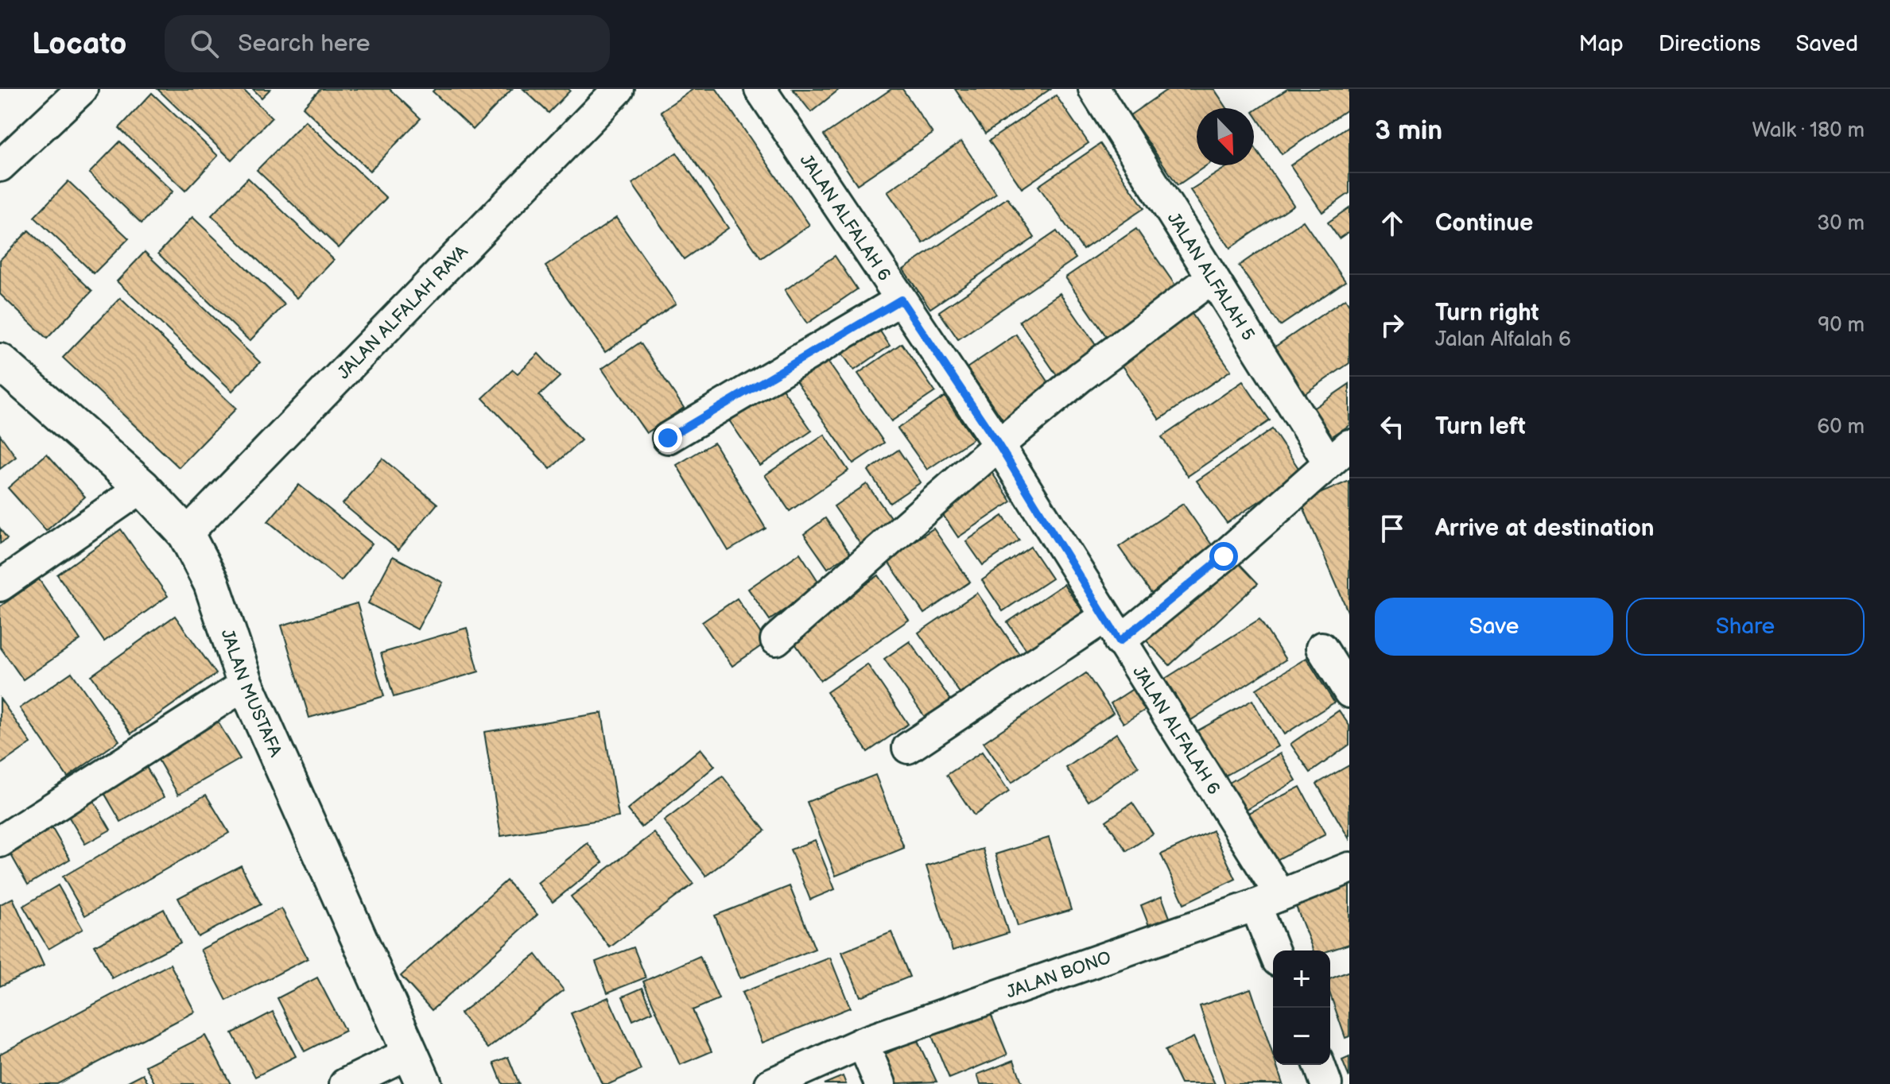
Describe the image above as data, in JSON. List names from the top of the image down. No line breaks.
{"streets":{"street":["JALAN ALFALAH 6","JALAN ALFALAH 5","JALAN ALFALAH RAYA","JALAN MUSTAFA","JALAN BONO"]},"crossings":[["JALAN ALFALAH 6","JALAN BONO"],["JALAN ALFALAH RAYA","JALAN MUSTAFA"]],"north":"bottom right","page":{"header":"Locato","search":"Search here","nav":["Map","Directions","Saved"],"heading":["3 min","Walk · 180 m"],"list":[["Continue","30 m"],["Turn right","Jalan Alfalah 6","90 m"],["Turn left","60 m"],"Arrive at destination"],"buttons":["Save","Share"],"map_buttons":["+","−"]}}
